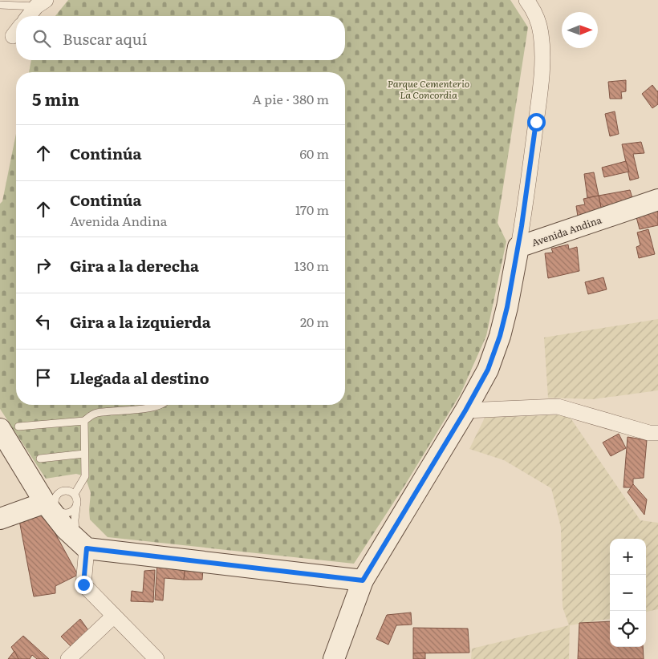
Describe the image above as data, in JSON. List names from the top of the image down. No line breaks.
{"streets":{"street":["Avenida Andina"]},"parks":["Parque Cementerio La Concordia"],"north":"right","page":{"search":"Buscar aquí","heading":["5 min","A pie · 380 m"],"list":[["Continúa","60 m"],["Continúa","Avenida Andina","170 m"],["Gira a la derecha","130 m"],["Gira a la izquierda","20 m"],"Llegada al destino"],"map_buttons":["+","−"]}}
